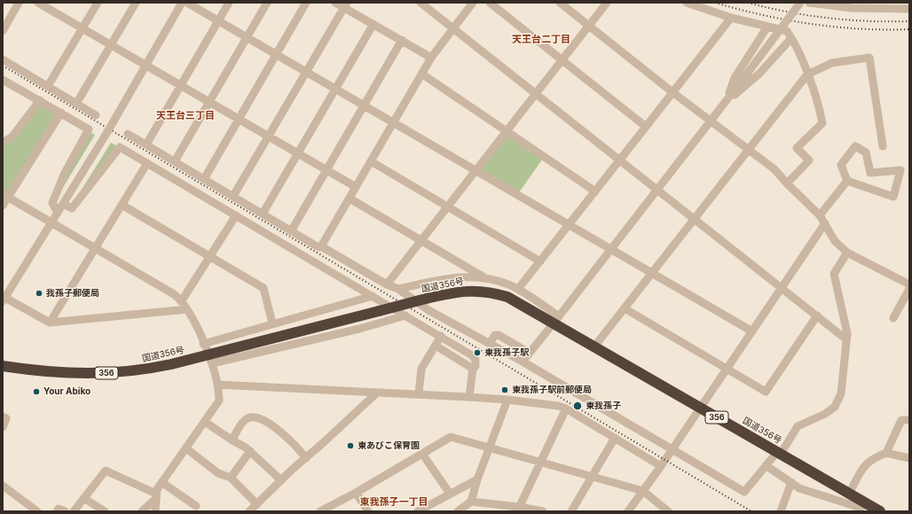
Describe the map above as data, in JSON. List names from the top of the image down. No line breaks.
{"streets":{"highway":["国道356号","356"]},"districts":["天王台二丁目","天王台三丁目","東我孫子一丁目"],"places":["我孫子郵便局","東我孫子駅","東我孫子駅前郵便局","Your Abiko","東我孫子","東あびこ保育園"]}
